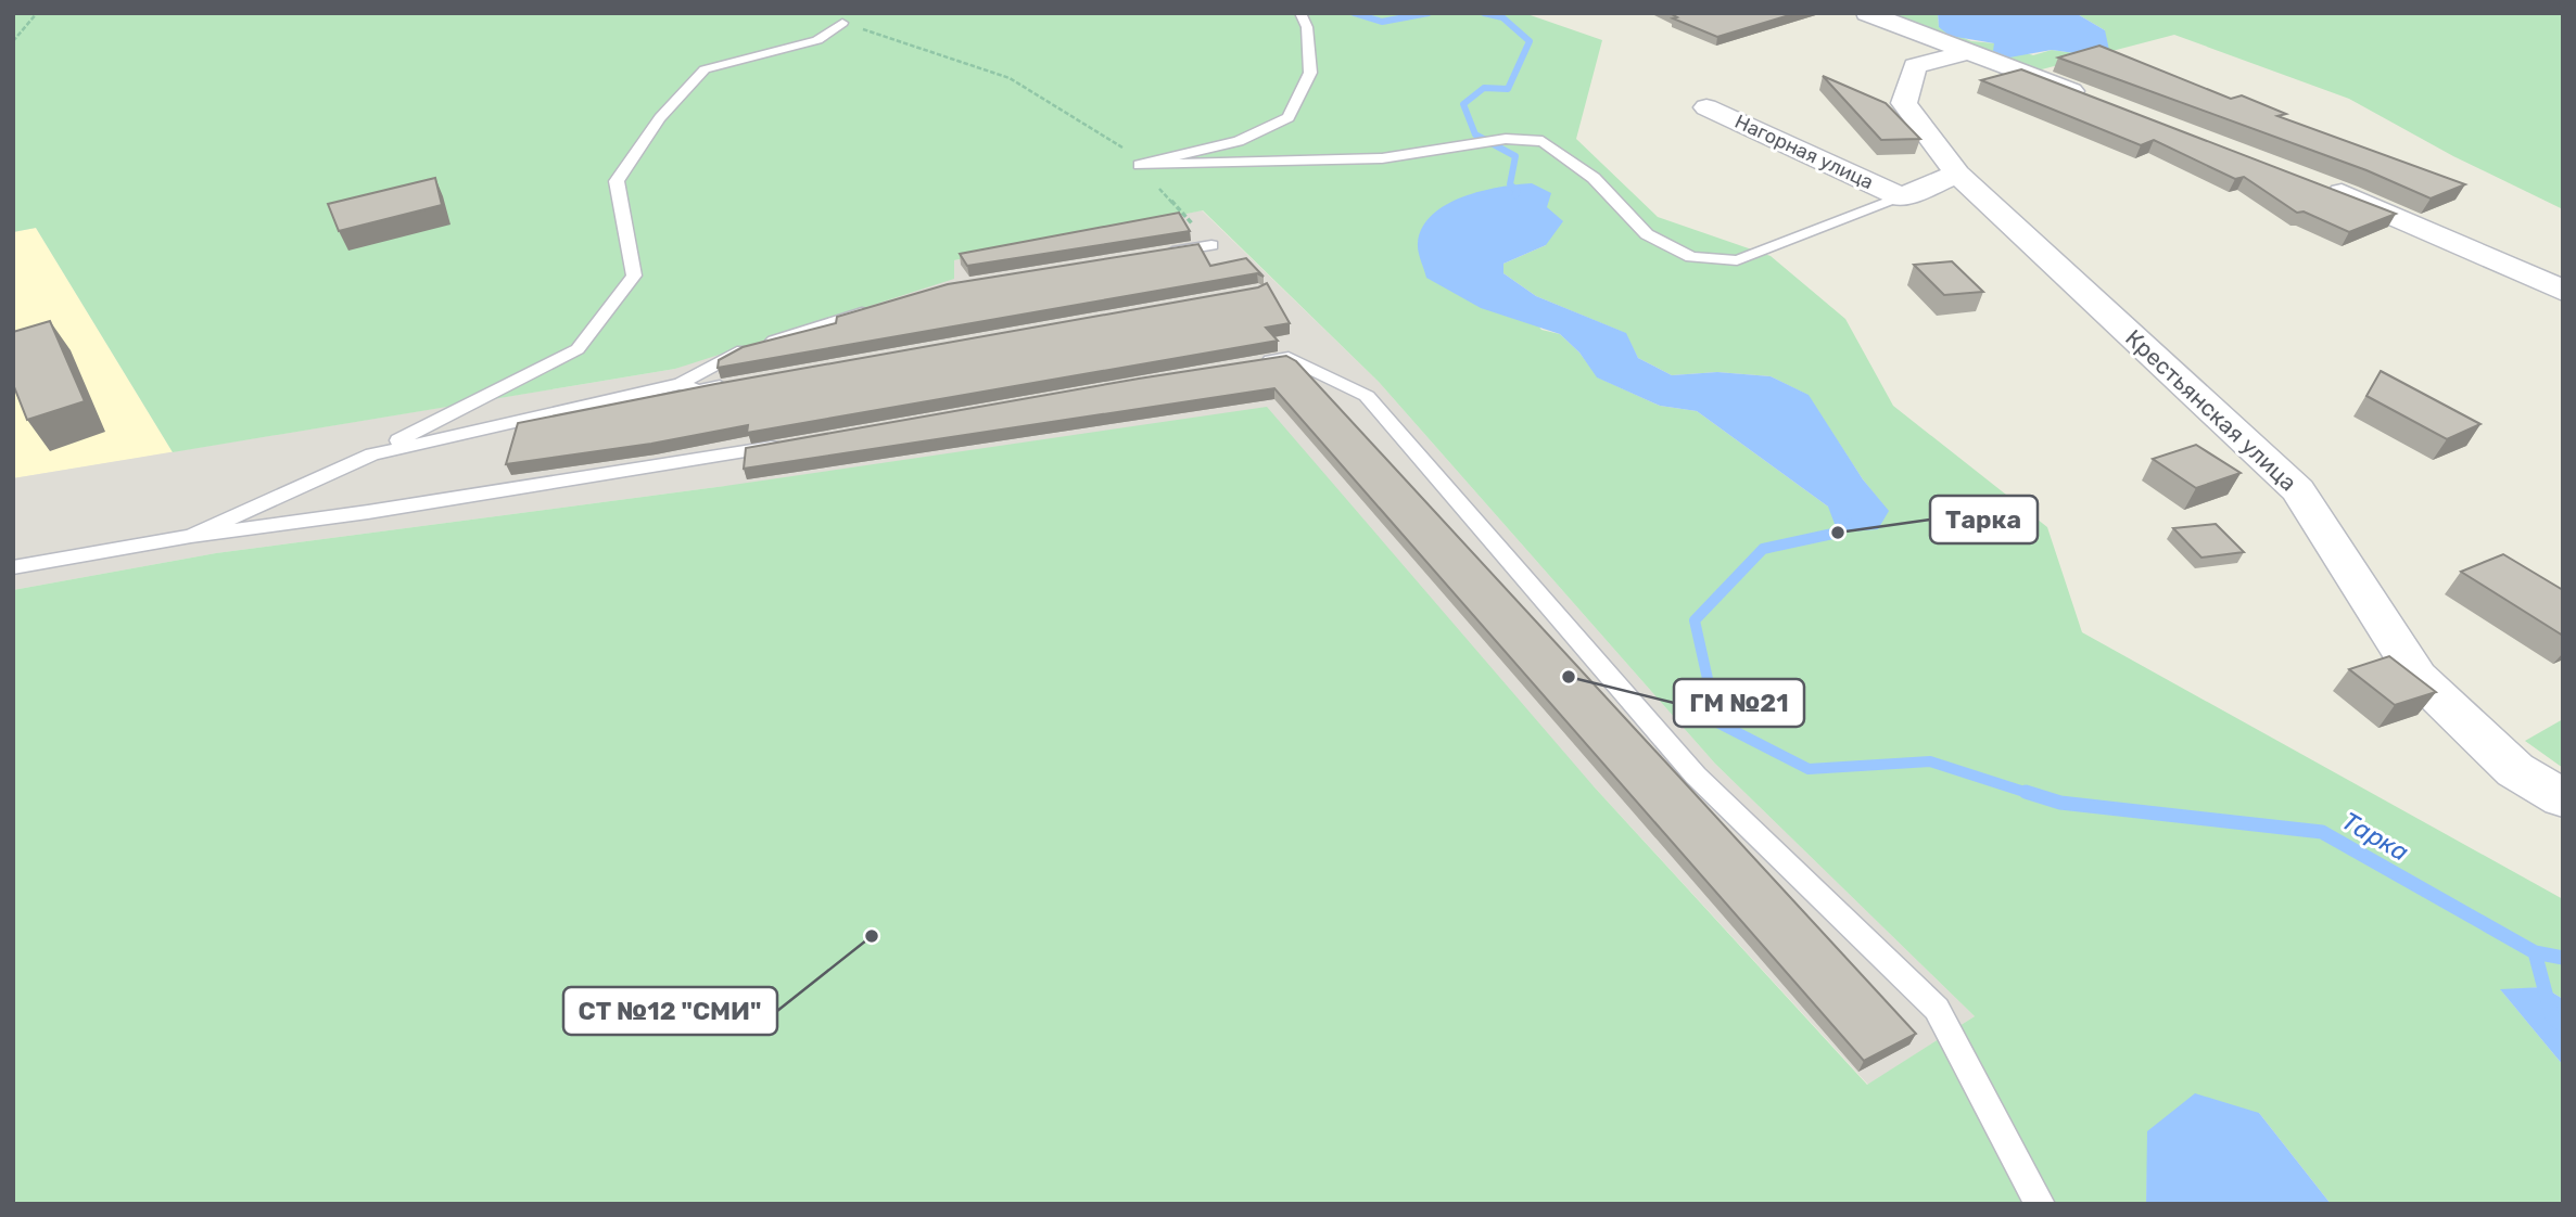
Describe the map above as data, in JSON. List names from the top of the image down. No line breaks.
{"streets":{"street":["Нагорная улица","Крестьянская улица"]},"water":["Тарка"],"places":["Тарка","ГМ №21","СТ №12 \"СМИ\""]}
